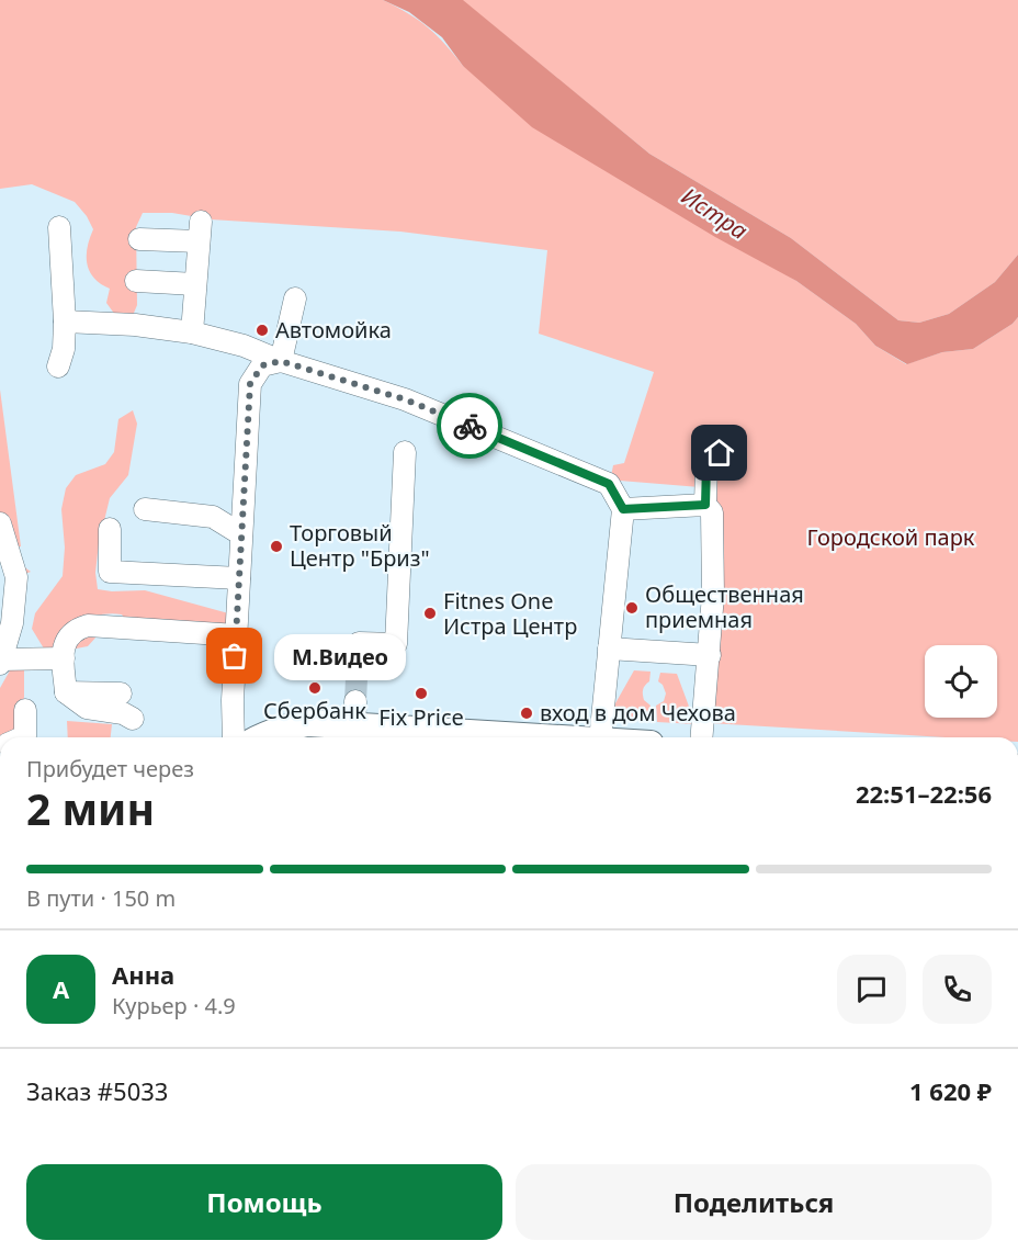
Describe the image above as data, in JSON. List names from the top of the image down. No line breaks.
{"water":["Истра"],"parks":["Городской парк"],"places":["Автомойка","Торговый Центр \"Бриз\"","Общественная приемная","Fitnes One Истра Центр","М.Видео","Сбербанк","Fix Price","вход в дом Чехова"],"page":{"bubble":"М.Видео","heading":["2 мин","Прибудет через","22:51–22:56"],"panel":["Анна","Курьер · 4.9","Заказ #5033","1 620 ₽"],"bar":"В пути · 150 m","round":"А","buttons":["Помощь","Поделиться"]}}
